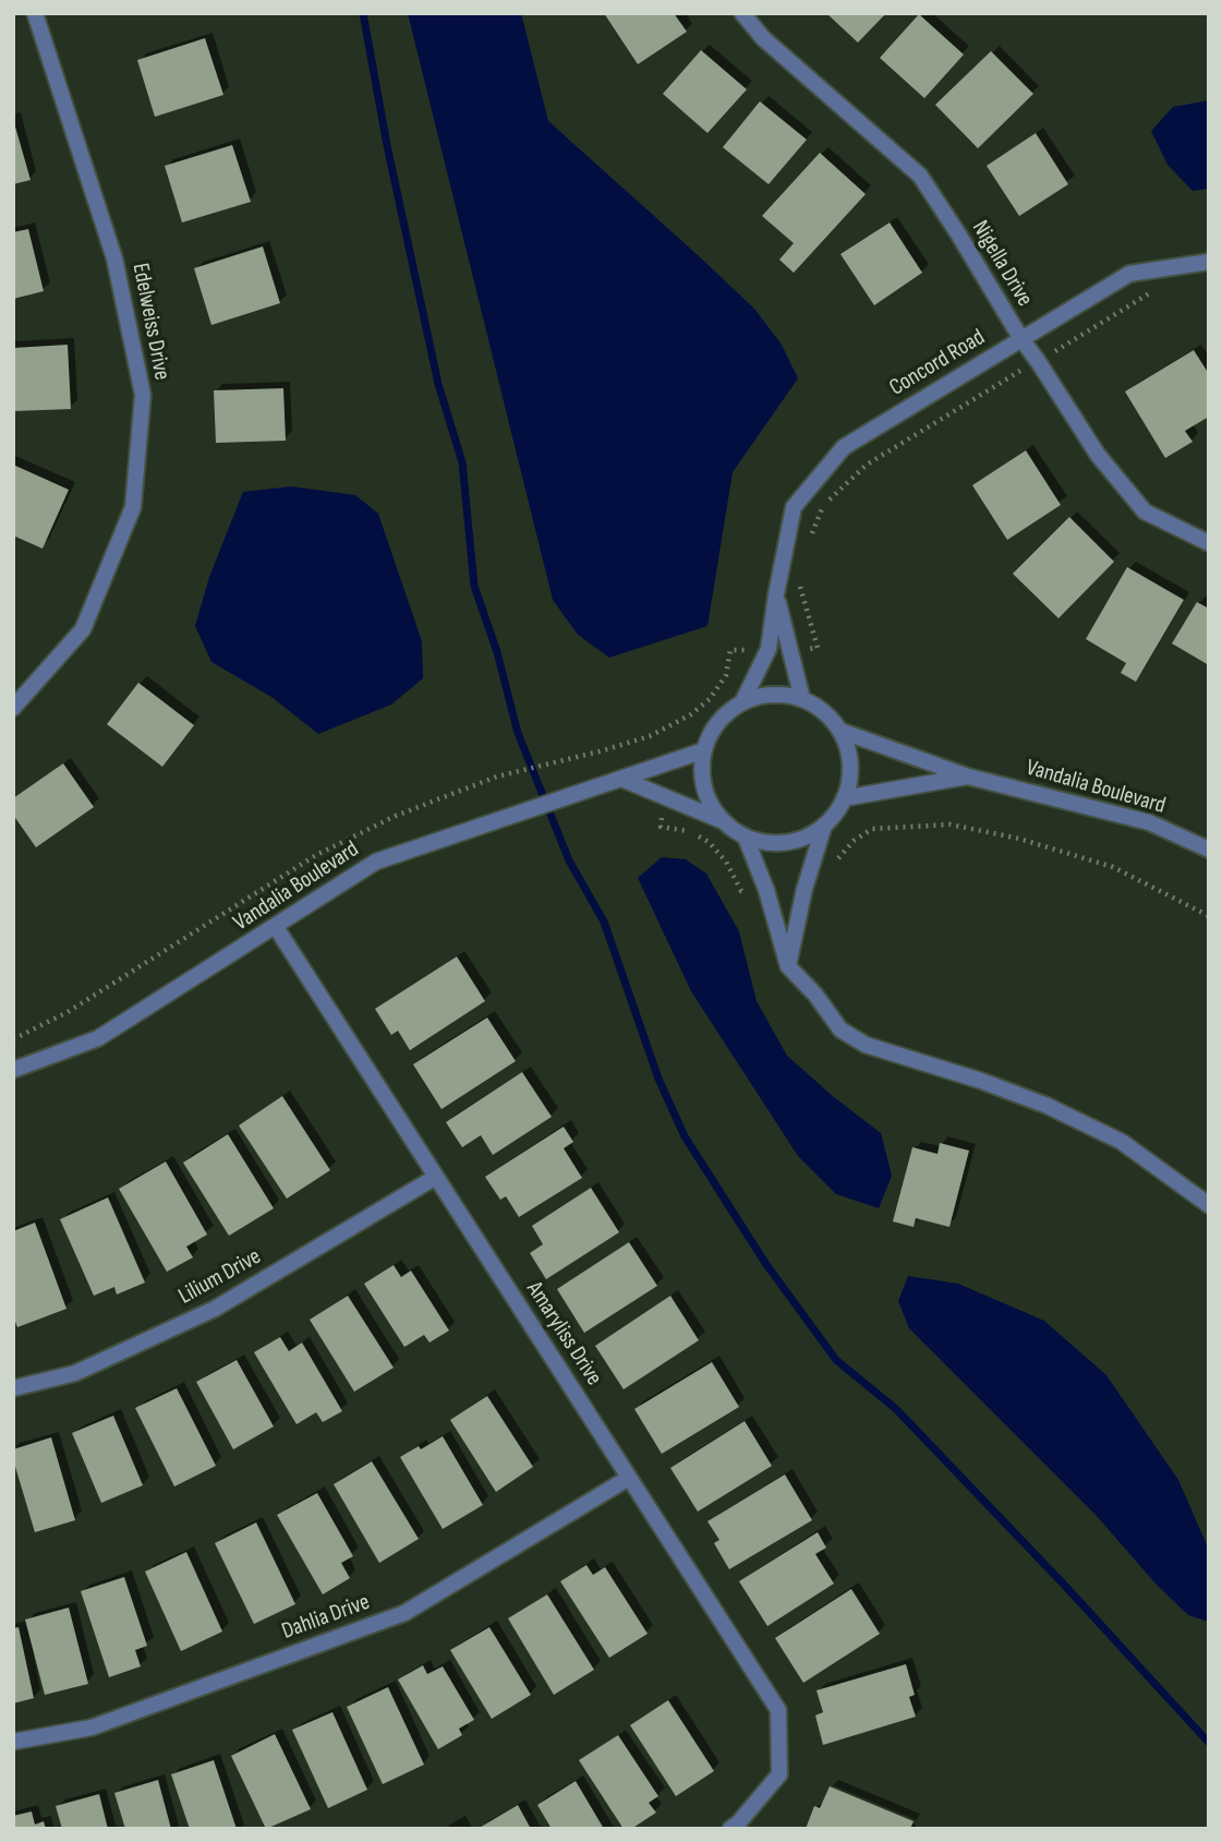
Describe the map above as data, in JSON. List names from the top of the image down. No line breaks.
{"streets":{"street":["Nigella Drive","Edelweiss Drive","Concord Road","Vandalia Boulevard","Lilium Drive","Amaryliss Drive","Dahlia Drive"]},"crossings":[["Nigella Drive","Concord Road"],["Concord Road","Vandalia Boulevard"],["Vandalia Boulevard","Amaryliss Drive"],["Lilium Drive","Amaryliss Drive"],["Amaryliss Drive","Dahlia Drive"]]}
